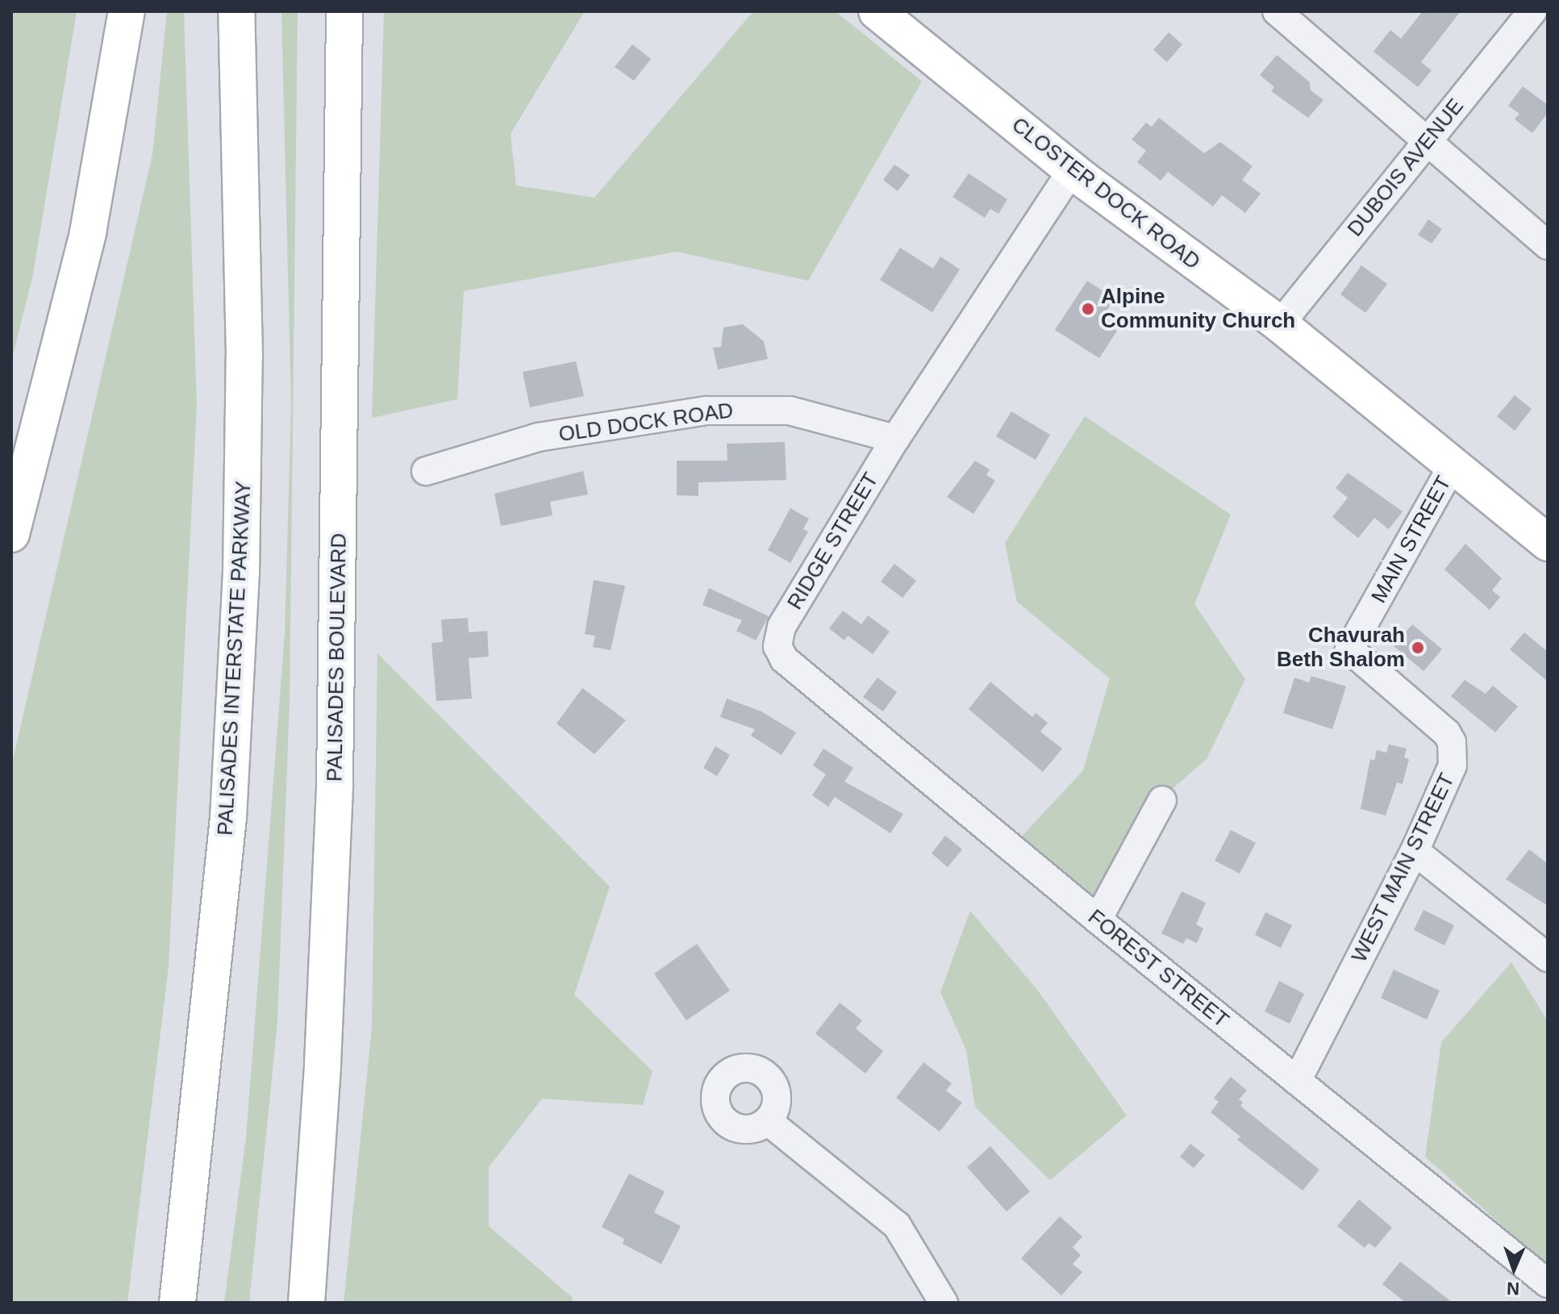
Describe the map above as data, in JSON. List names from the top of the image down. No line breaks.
{"streets":{"main road":["CLOSTER DOCK ROAD","PALISADES BOULEVARD","PALISADES INTERSTATE PARKWAY"],"street":["DUBOIS AVENUE","OLD DOCK ROAD","MAIN STREET","RIDGE STREET","WEST MAIN STREET","FOREST STREET"]},"crossings":[["DUBOIS AVENUE","CLOSTER DOCK ROAD"],["CLOSTER DOCK ROAD","MAIN STREET"],["OLD DOCK ROAD","RIDGE STREET"],["MAIN STREET","WEST MAIN STREET"],["RIDGE STREET","FOREST STREET"],["WEST MAIN STREET","FOREST STREET"]],"places":["Alpine Community Church","Chavurah Beth Shalom"],"north":"bottom"}
